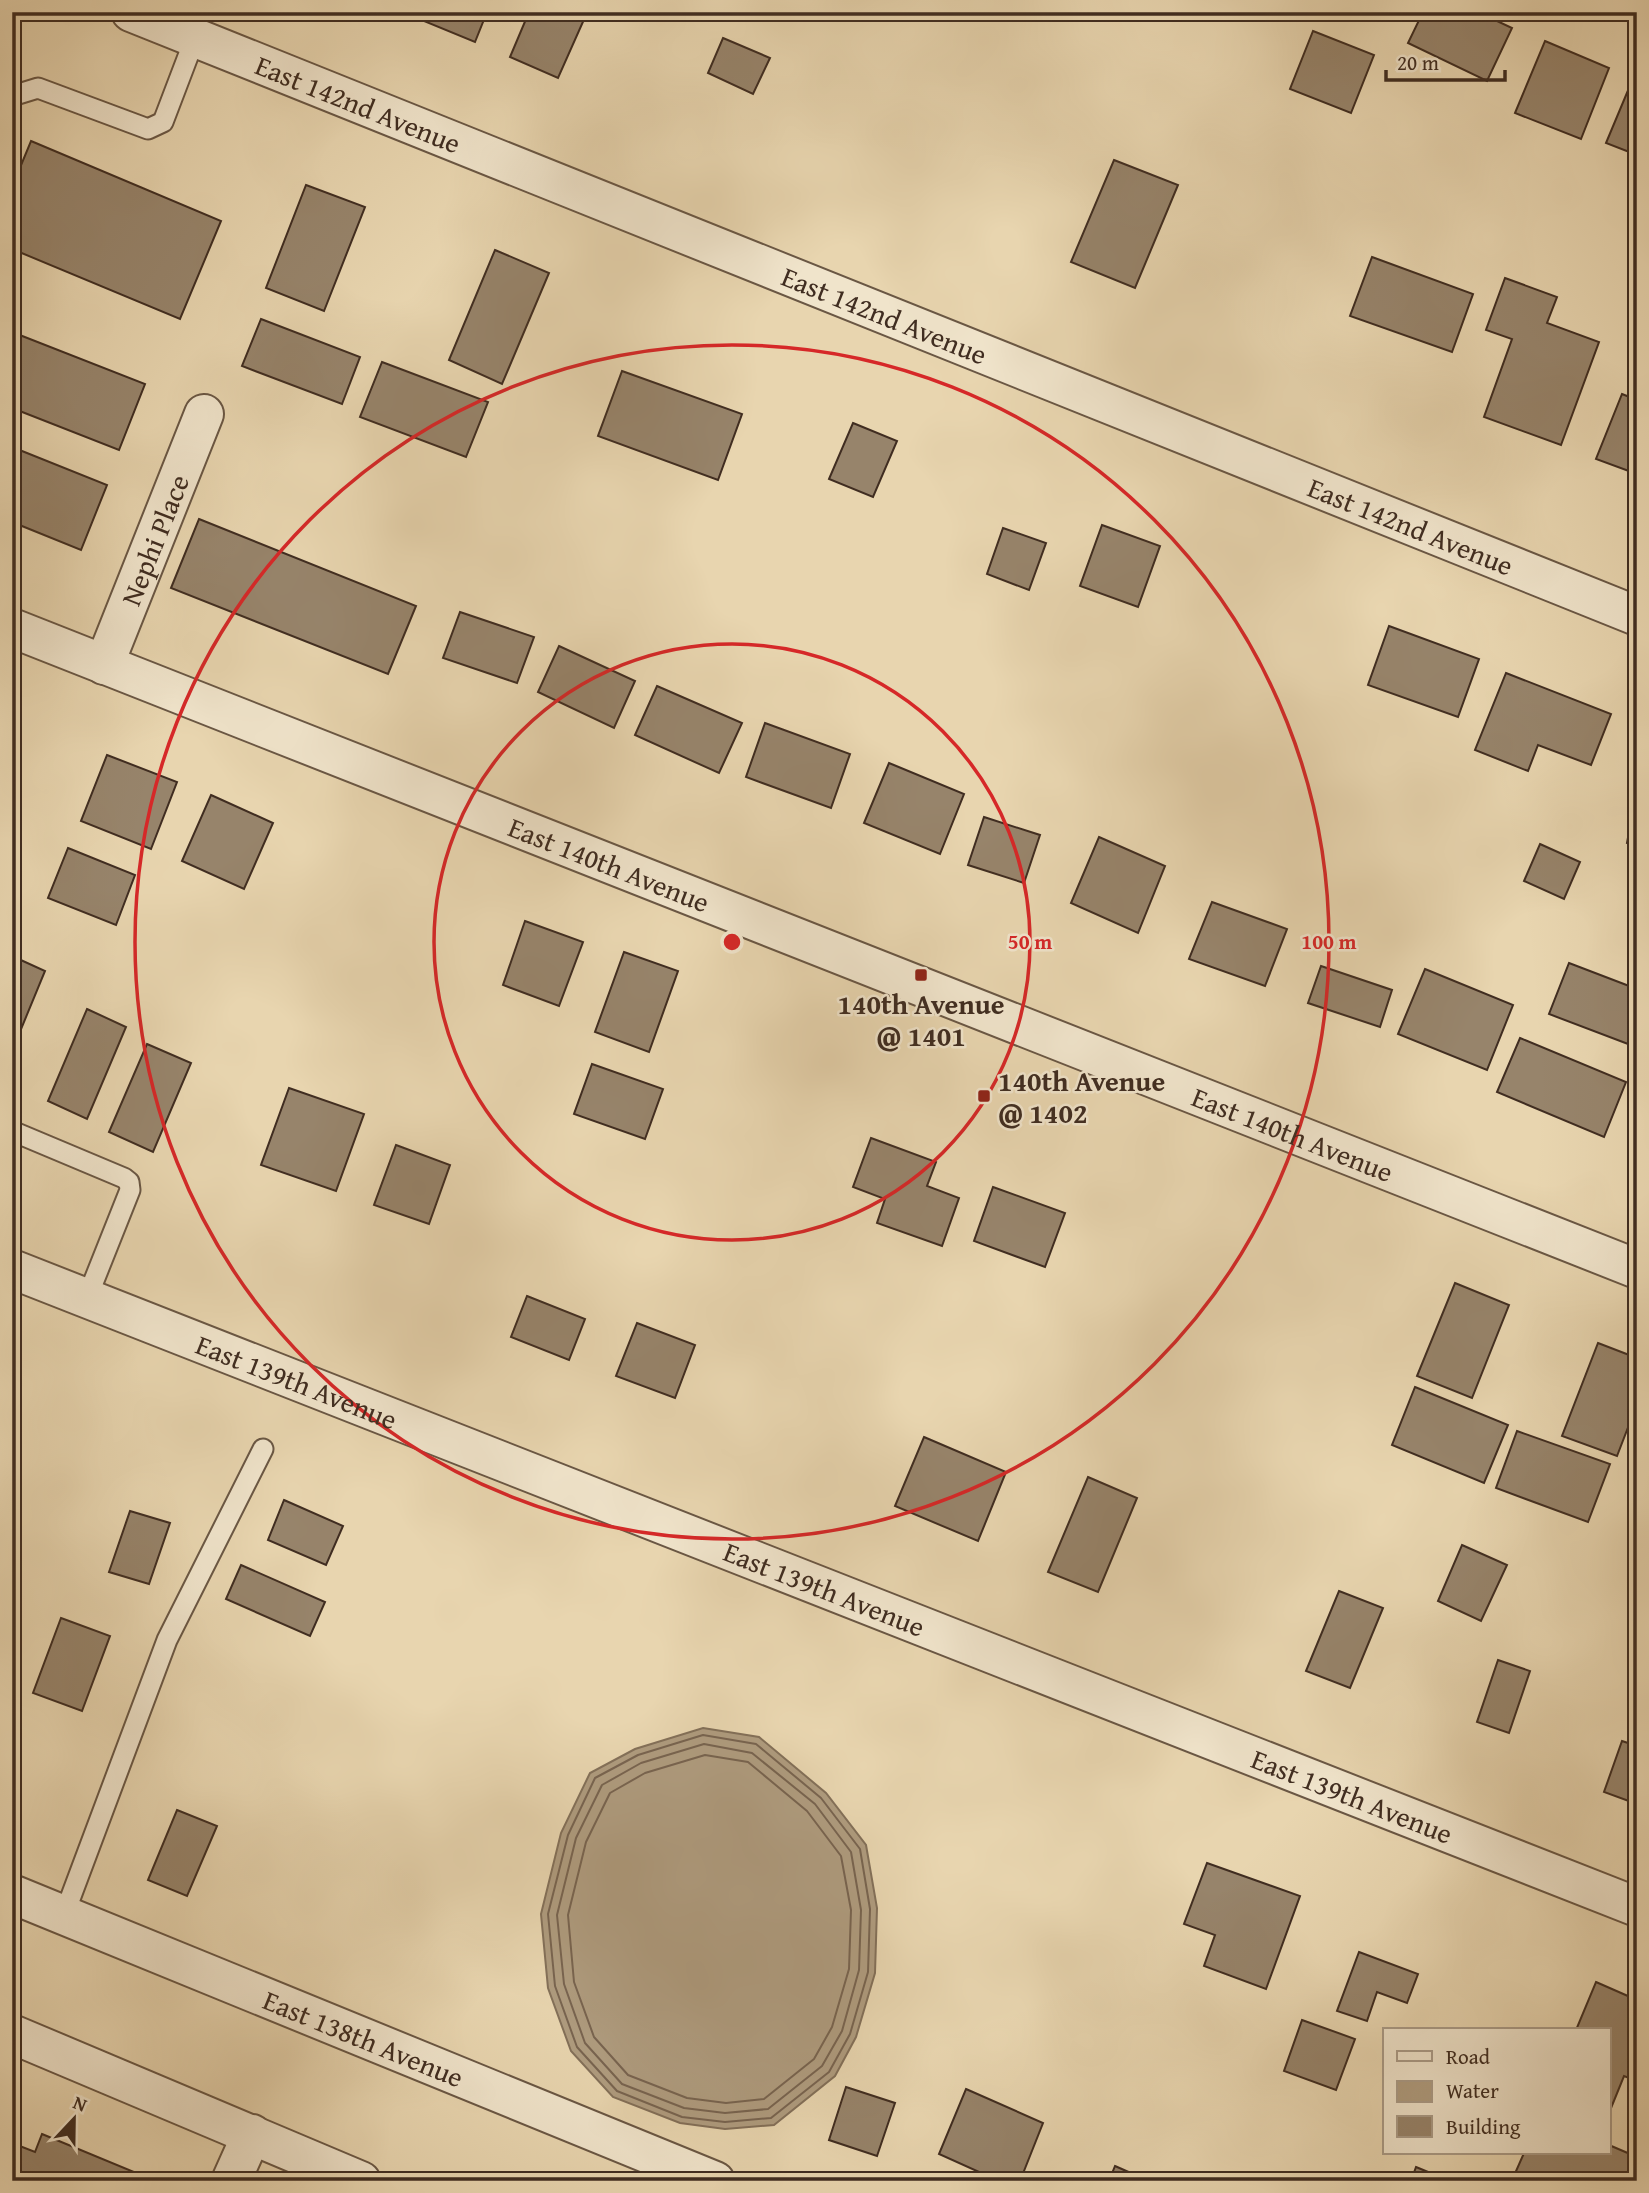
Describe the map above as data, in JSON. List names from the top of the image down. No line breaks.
{"streets":{"street":["East 142nd Avenue","Nephi Place","East 140th Avenue","East 139th Avenue","East 138th Avenue"]},"crossings":[["Nephi Place","East 140th Avenue"]],"places":{"transit":["140th Avenue @ 1401","140th Avenue @ 1402"]},"legend":["Road","Water","Building"],"scale_bar":"20 m","north":"top","rings":["50 m","100 m"]}
